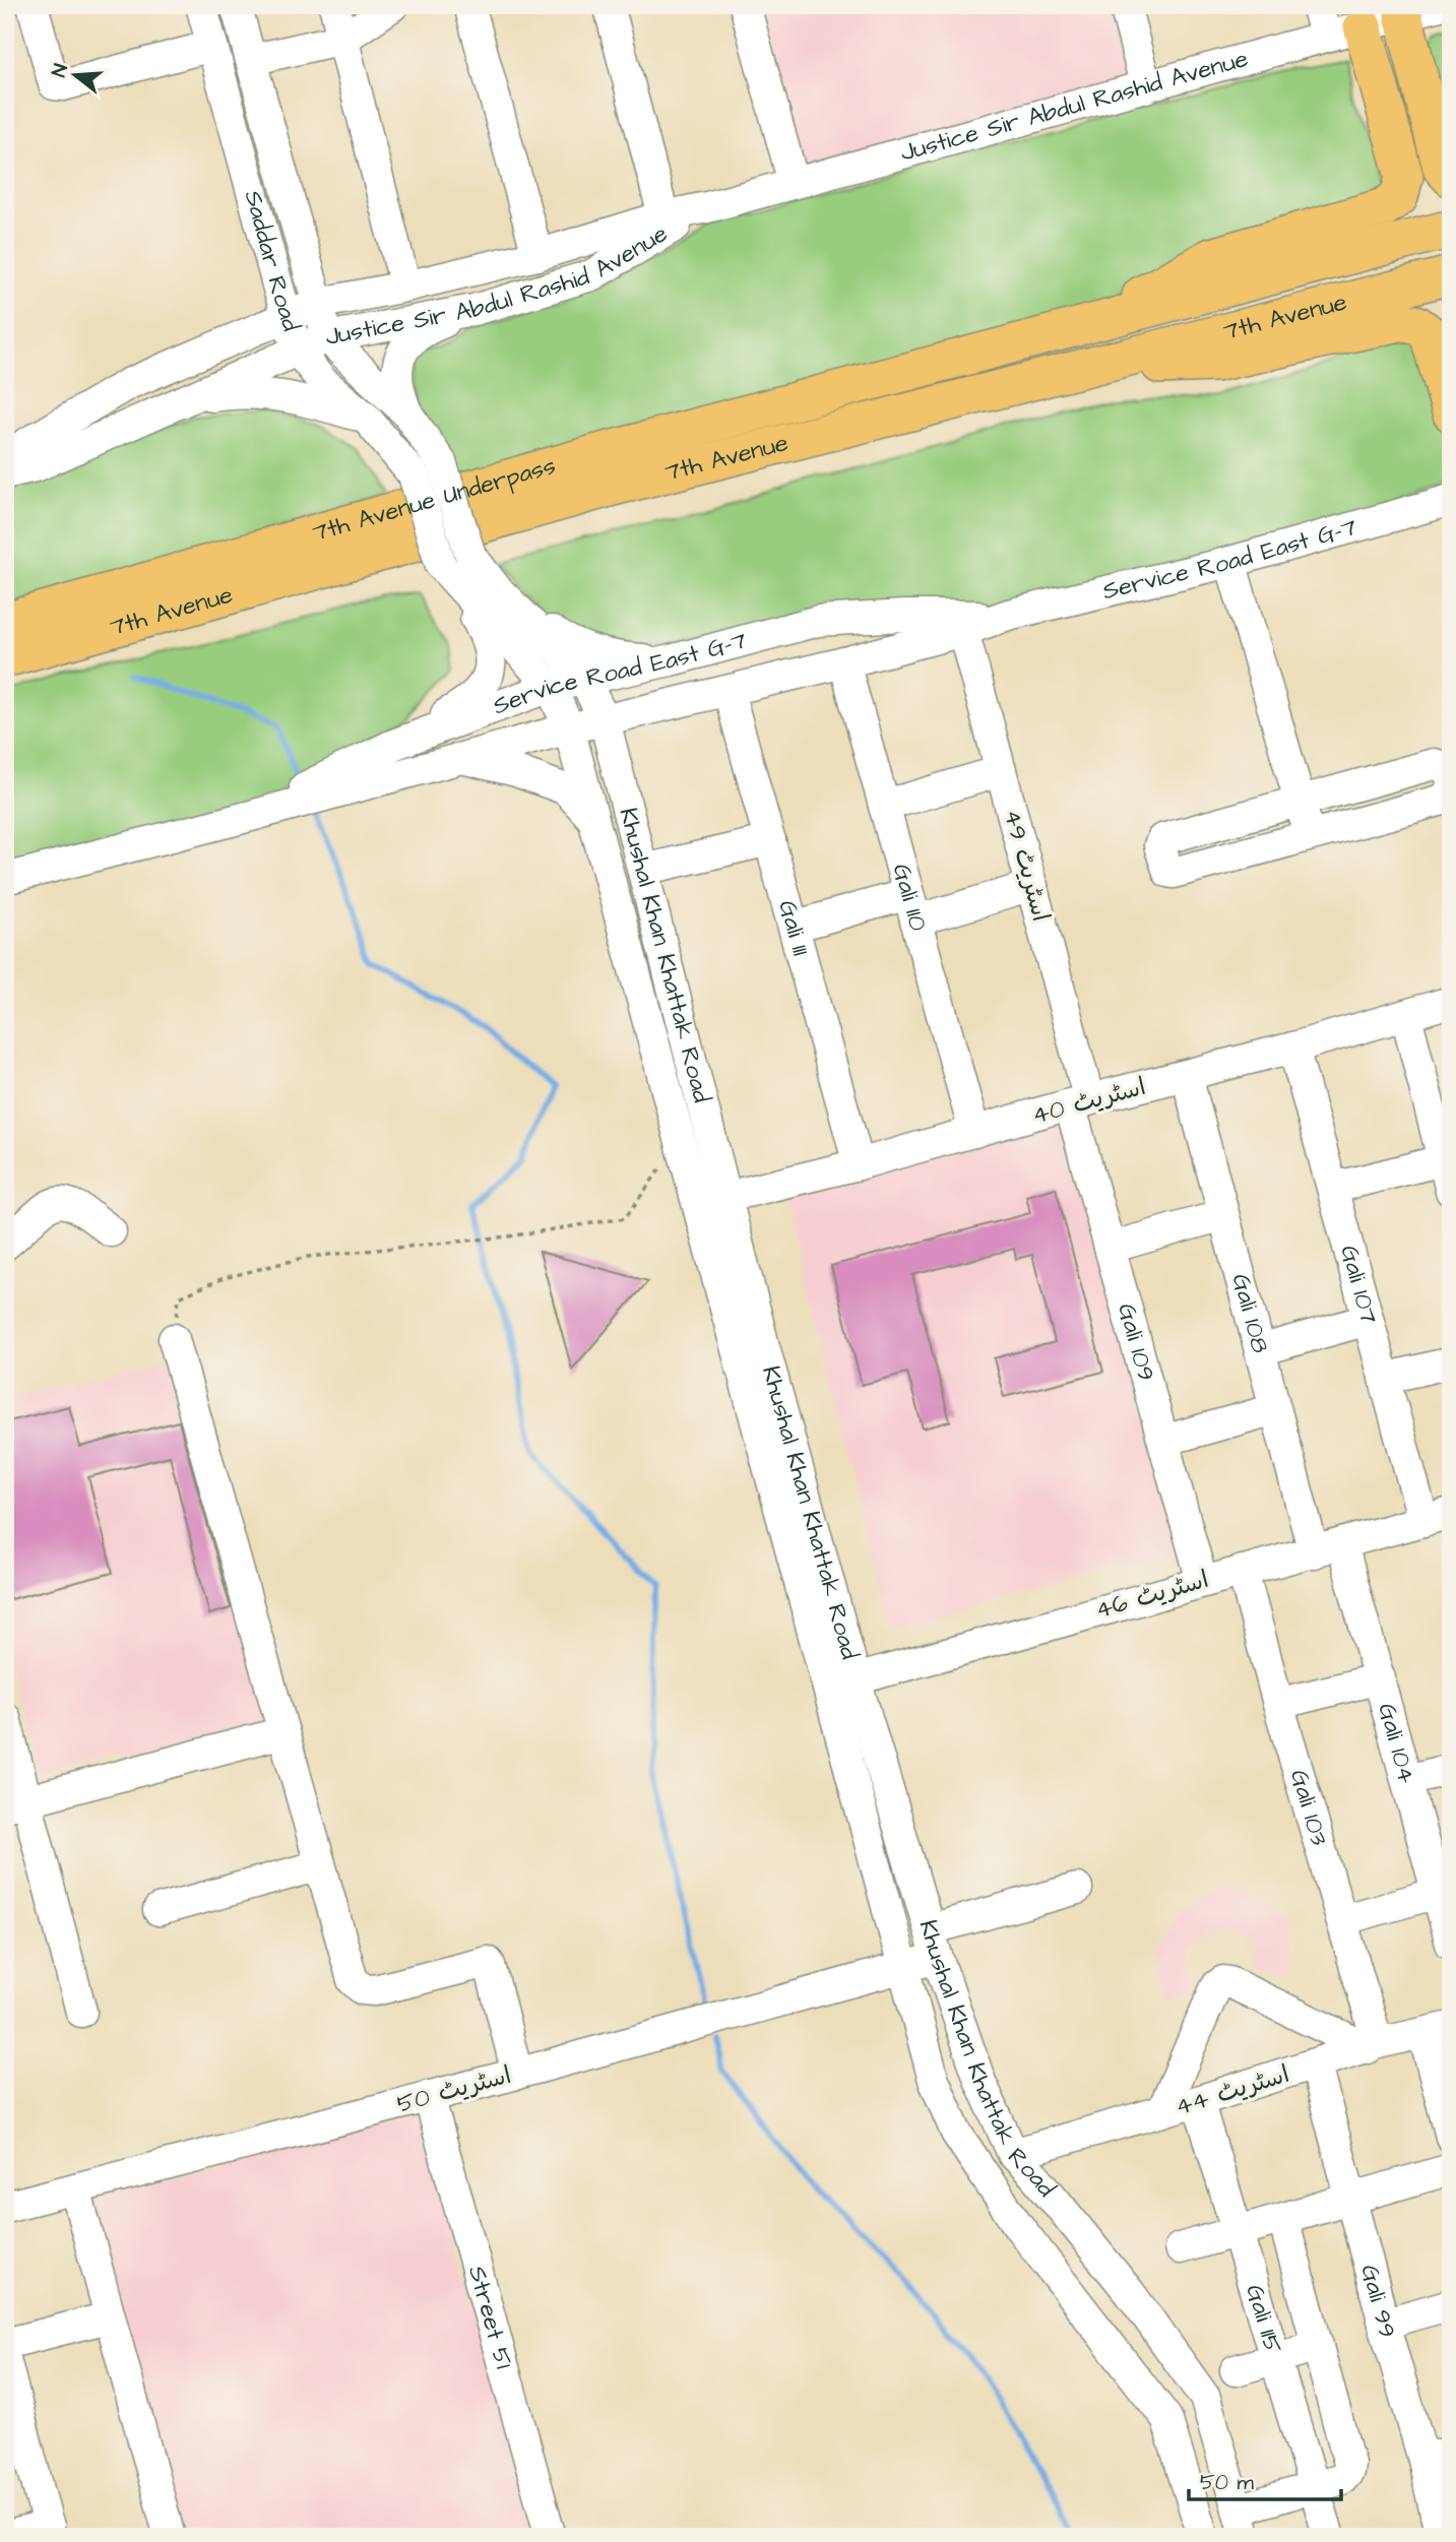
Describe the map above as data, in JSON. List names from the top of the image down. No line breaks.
{"streets":{"main road":["7th Avenue","7th Avenue Underpass"],"street":["Justice Sir Abdul Rashid Avenue","Saddar Road","Service Road East G-7","اسٹریٹ 49","Gali 110","Gali 111","Khushal Khan Khattak Road","اسٹریٹ 40","Gali 107","Gali 108","Gali 109","اسٹریٹ 46","Gali 104","Gali 103","اسٹریٹ 50","اسٹریٹ 44","Gali 99","Street 51","Gali 115"]},"crossings":[["Justice Sir Abdul Rashid Avenue","Saddar Road"],["Saddar Road","Khushal Khan Khattak Road"],["7th Avenue","7th Avenue Underpass"],["Service Road East G-7","اسٹریٹ 49"],["Service Road East G-7","Gali 110"],["Service Road East G-7","Gali 111"],["Service Road East G-7","Khushal Khan Khattak Road"],["اسٹریٹ 49","اسٹریٹ 40"],["اسٹریٹ 49","Gali 109"],["Gali 110","اسٹریٹ 40"],["Gali 111","اسٹریٹ 40"],["Khushal Khan Khattak Road","اسٹریٹ 40"],["Khushal Khan Khattak Road","اسٹریٹ 46"],["Khushal Khan Khattak Road","اسٹریٹ 50"],["Khushal Khan Khattak Road","اسٹریٹ 44"],["اسٹریٹ 40","Gali 107"],["اسٹریٹ 40","Gali 108"],["اسٹریٹ 40","Gali 109"],["Gali 107","اسٹریٹ 46"],["Gali 108","اسٹریٹ 46"],["Gali 108","Gali 104"],["Gali 109","اسٹریٹ 46"],["اسٹریٹ 46","Gali 104"],["اسٹریٹ 46","Gali 103"],["Gali 103","اسٹریٹ 44"],["اسٹریٹ 50","Street 51"],["اسٹریٹ 44","Gali 99"],["اسٹریٹ 44","Gali 115"]],"scale_bar":"50 m","north":"left"}
